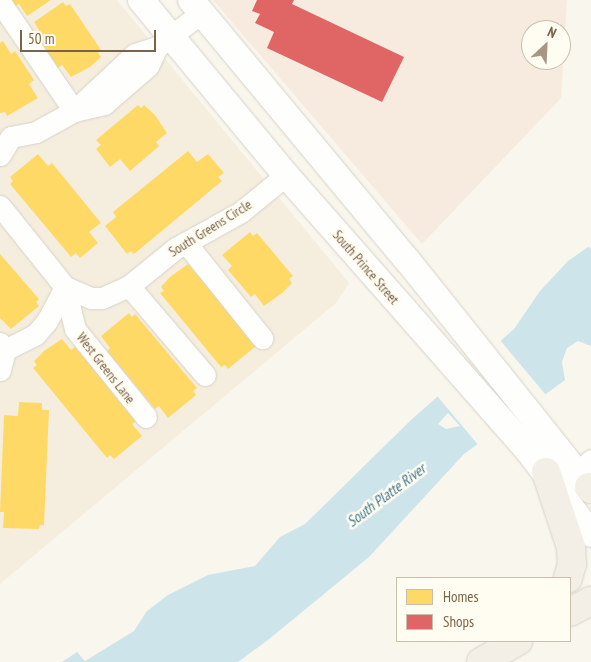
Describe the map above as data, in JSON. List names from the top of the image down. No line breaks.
{"streets":{"street":["South Greens Circle","South Prince Street","West Greens Lane"]},"crossings":[["South Greens Circle","South Prince Street"],["South Greens Circle","West Greens Lane"]],"water":["South Platte River"],"legend":["Homes","Shops"],"scale_bar":"50 m","north":"top right"}
